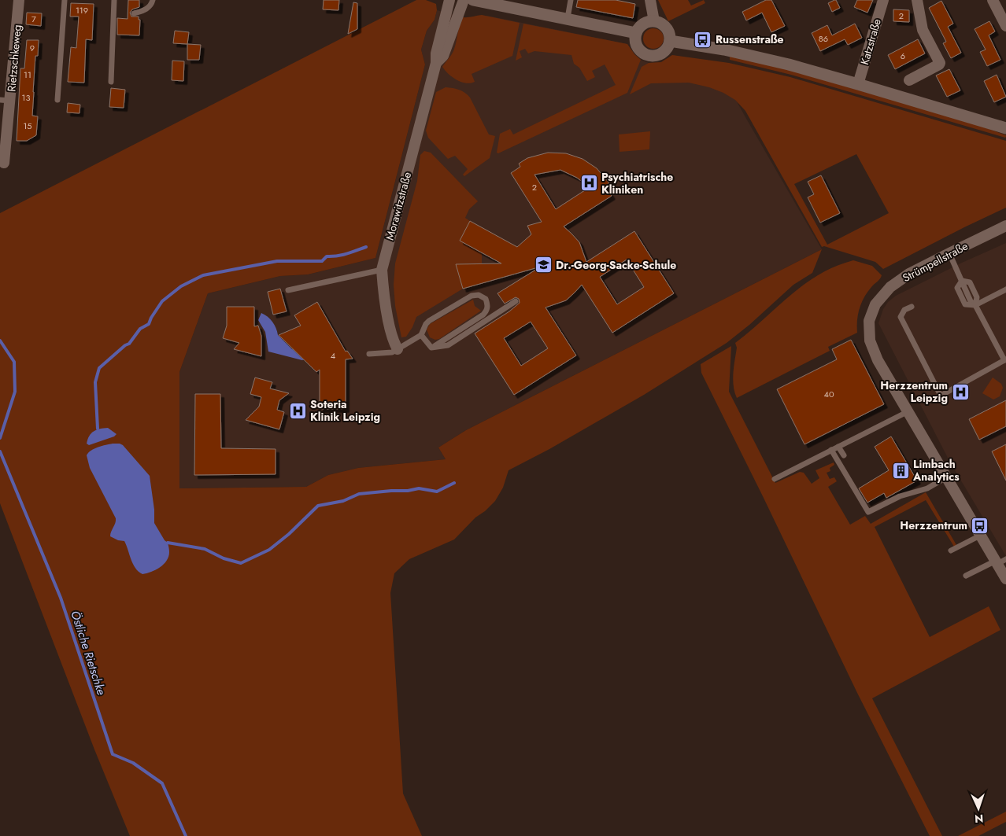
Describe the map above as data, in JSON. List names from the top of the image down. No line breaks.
{"streets":{"street":["Katzstraße","Rietzschkeweg","Morawitzstraße","Strümpellstraße"]},"water":["Östliche Rietschke"],"places":{"bus stop":["Russenstraße","Herzzentrum"],"hospital":["Psychiatrische Kliniken","Herzzentrum Leipzig","Soteria Klinik Leipzig"],"school or university":["Dr.-Georg-Sacke-Schule"],"building":["Limbach Analytics"]},"house_numbers":["119","2","7","86","9","6","11","13","15","2","4","40"],"north":"bottom"}
